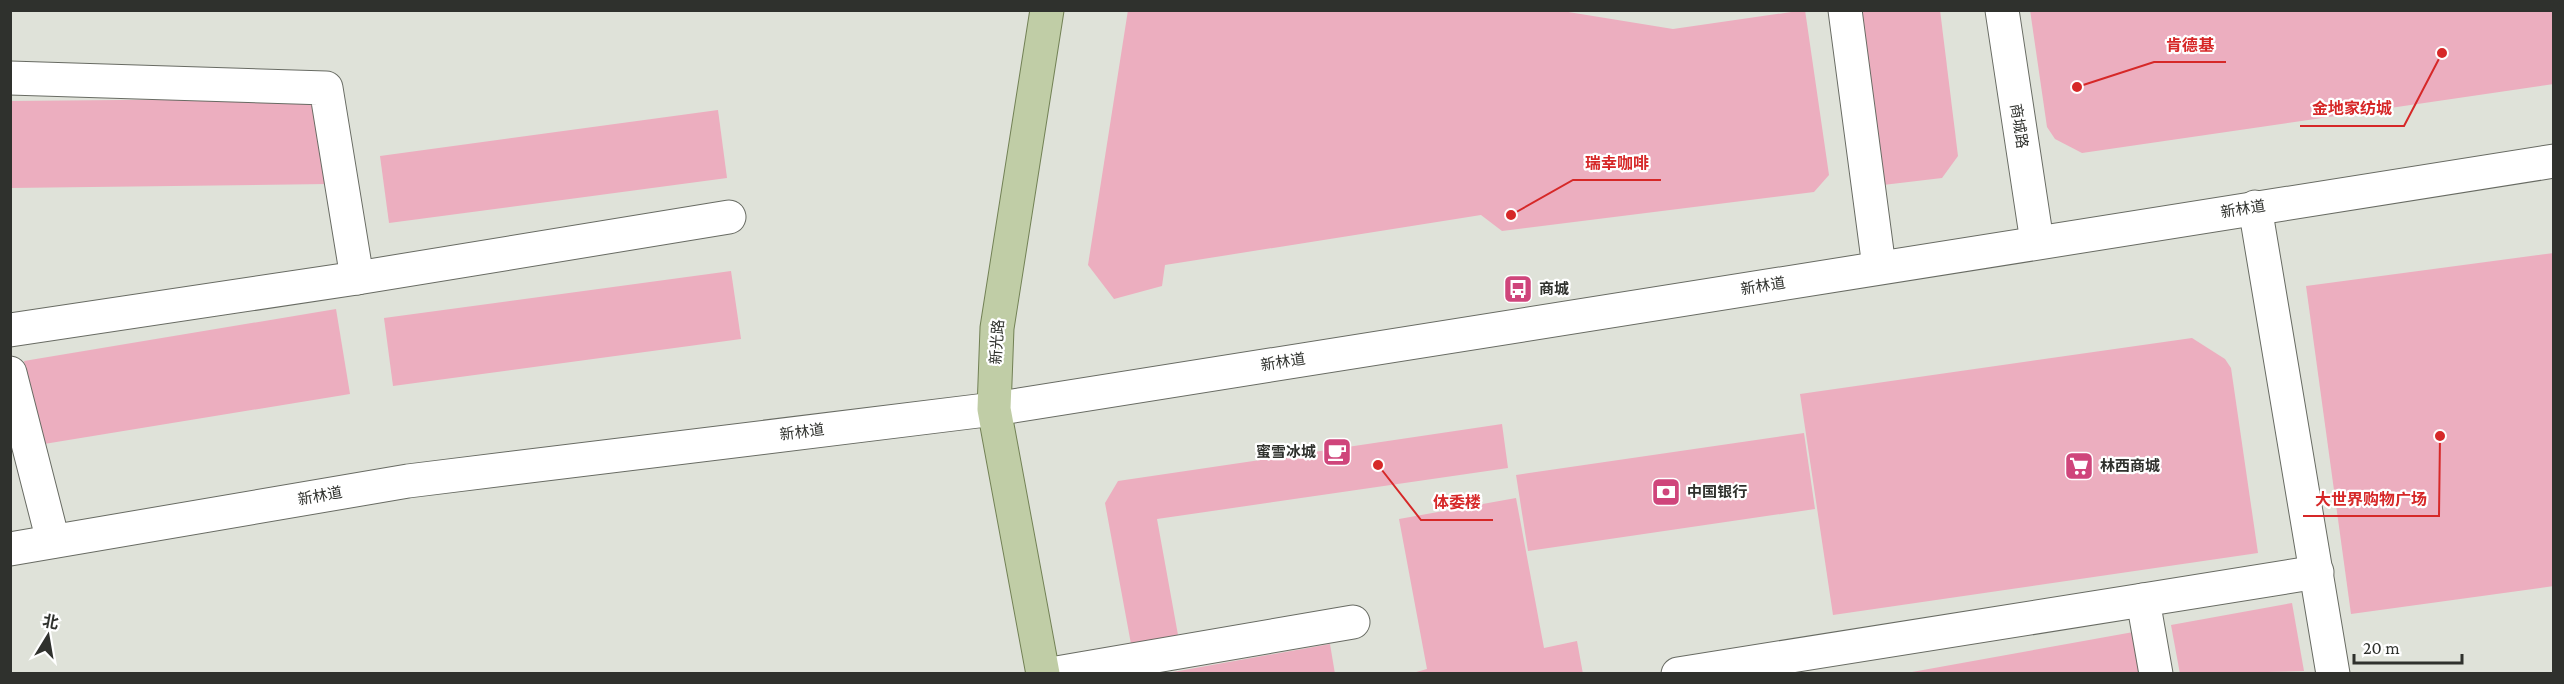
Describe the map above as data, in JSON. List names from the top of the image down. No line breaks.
{"streets":{"main road":["新光路"],"street":["商城路","新林道"]},"crossings":[["商城路","新林道"],["新林道","新光路"]],"places":{"other":["金地家纺城","肯德基","瑞幸咖啡","大世界购物广场","体委楼"],"bus stop":["商城"],"cafe":["蜜雪冰城"],"supermarket":["林西商城"],"bank":["中国银行"]},"scale_bar":"20 m","north":"top"}
